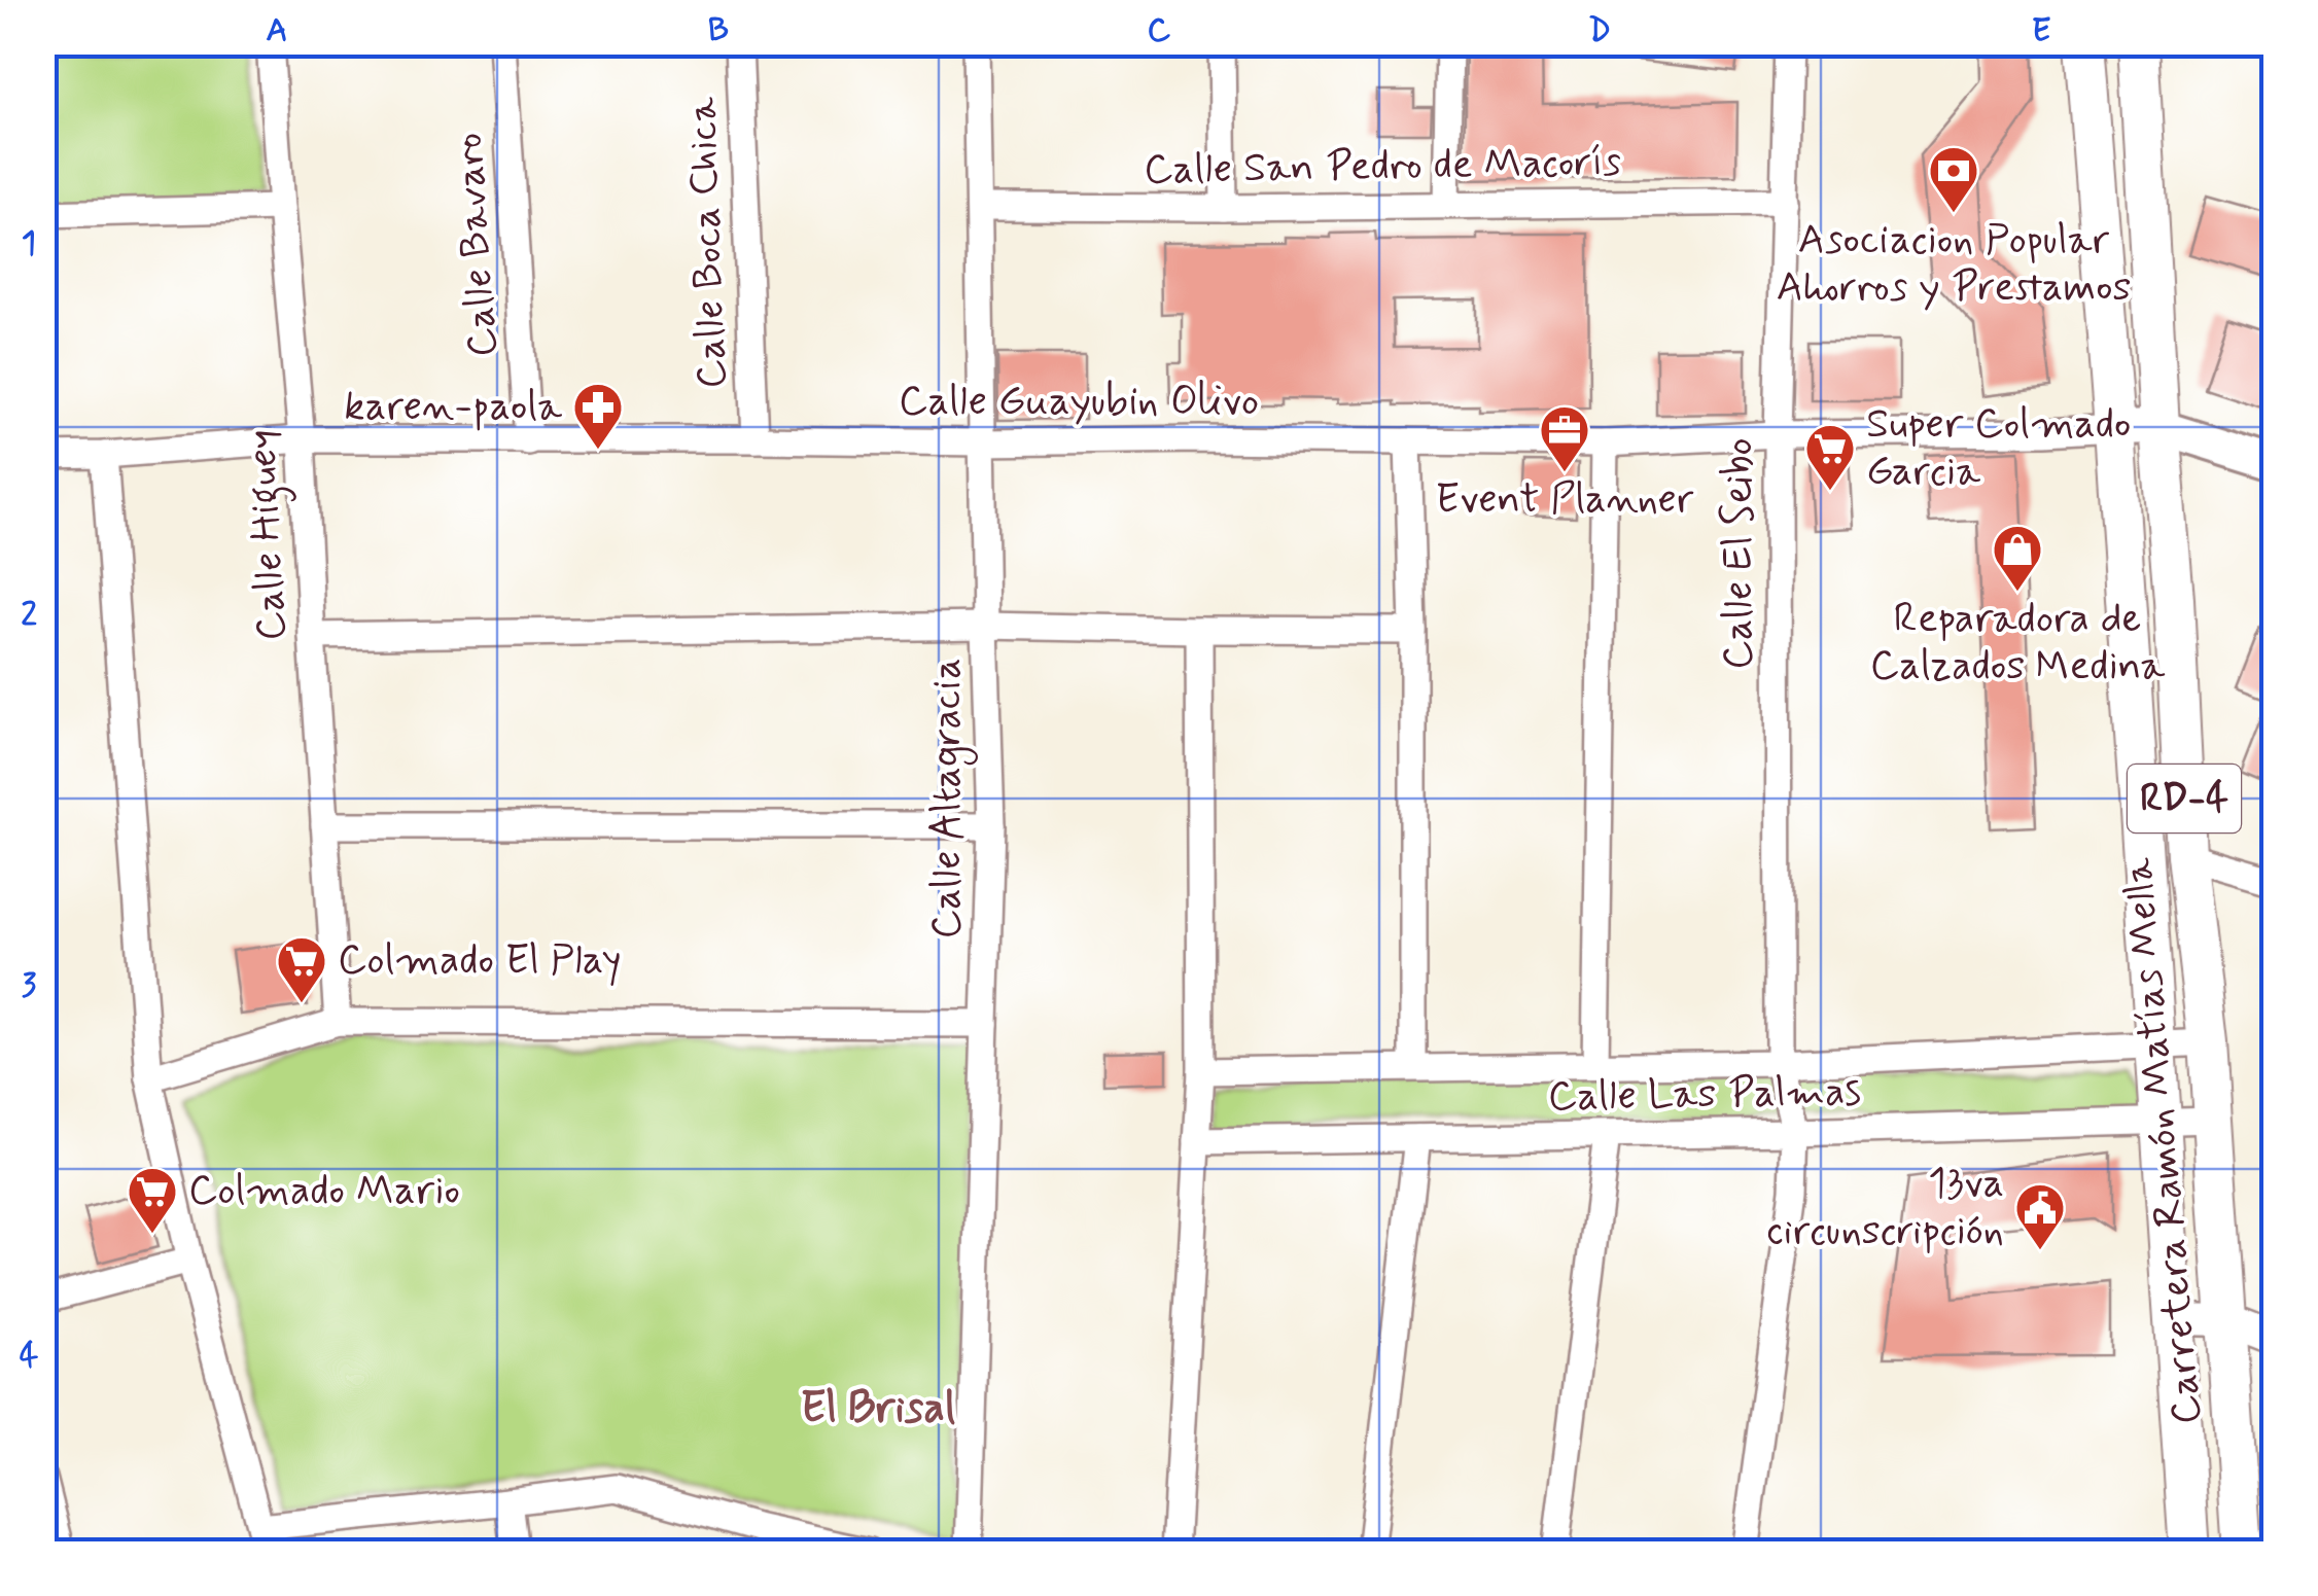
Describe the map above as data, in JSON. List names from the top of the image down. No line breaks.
{"streets":{"main road":["RD-4","Carretera Ramón Matías Mella"],"street":["Calle San Pedro de Macorís","Calle Boca Chica","Calle Bavaro","Calle Guayubin Olivo","Calle Higuey","Calle El Seibo","Calle Altagracia","Calle Las Palmas"]},"crossings":[["Calle San Pedro de Macorís","Calle El Seibo"],["Calle San Pedro de Macorís","Calle Altagracia"],["Calle Boca Chica","Calle Guayubin Olivo"],["Calle Bavaro","Calle Guayubin Olivo"],["Calle Guayubin Olivo","Calle Higuey"],["Calle Guayubin Olivo","Calle El Seibo"],["Calle Guayubin Olivo","Calle Altagracia"],["Calle Guayubin Olivo","Carretera Ramón Matías Mella"],["Calle El Seibo","Calle Las Palmas"],["Calle Las Palmas","Carretera Ramón Matías Mella"]],"districts":["El Brisal"],"places":{"bank":["Asociacion Popular Ahorros y Prestamos"],"pharmacy":["karen-paola"],"office":["Event Planner"],"supermarket":["Super Colmado Garcia","Colmado El Play","Colmado Mario"],"shop":["Reparadora de Calzados Medina"],"public building":["13va circunscripción"]},"grid":{"columns":["A","B","C","D","E"],"rows":["1","2","3","4"]}}
